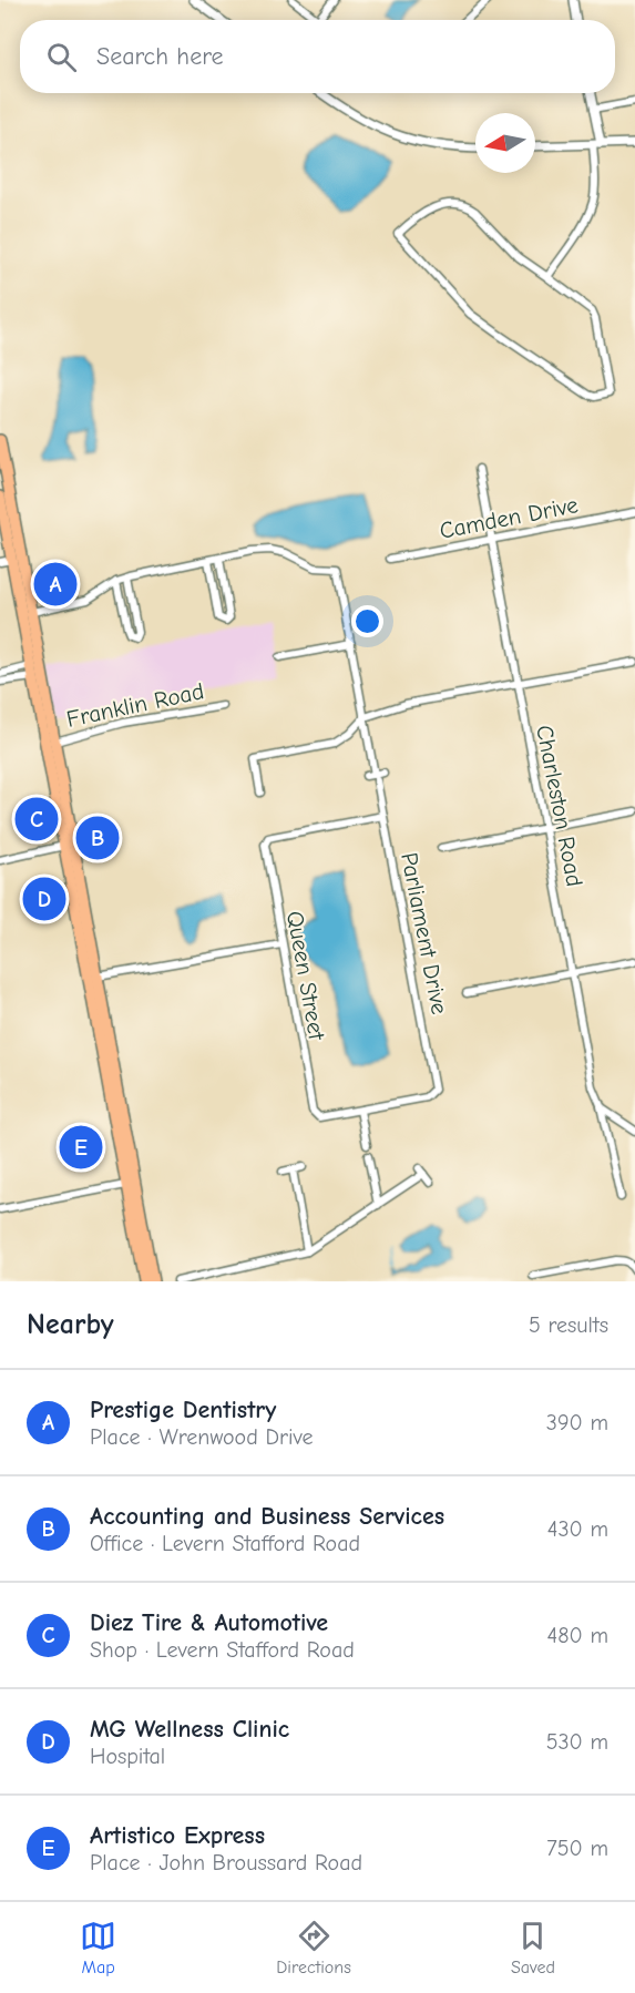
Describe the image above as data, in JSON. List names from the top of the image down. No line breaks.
{"streets":{"street":["Camden Drive","Franklin Road","Charleston Road","Parliament Drive","Queen Street"]},"crossings":[["Camden Drive","Charleston Road"],["Parliament Drive","Queen Street"]],"north":"left","page":{"search":"Search here","pins":["A","C","B","D","E"],"heading":["Nearby","5 results"],"list":[{"mark":"A","name":"Prestige Dentistry","note":"Place · Wrenwood Drive","value":"390 m"},{"mark":"B","name":"Accounting and Business Services","note":"Office · Levern Stafford Road","value":"430 m"},{"mark":"C","name":"Diez Tire & Automotive","note":"Shop · Levern Stafford Road","value":"480 m"},{"mark":"D","name":"MG Wellness Clinic","note":"Hospital","value":"530 m"},{"mark":"E","name":"Artistico Express","note":"Place · John Broussard Road","value":"750 m"}],"nav":["Map","Directions","Saved"]}}
